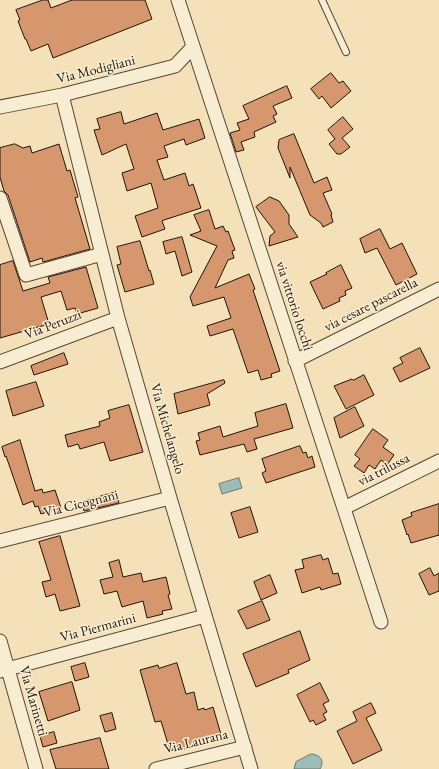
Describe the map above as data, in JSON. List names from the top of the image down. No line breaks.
{"streets":{"street":["Via Modigliani","via cesare pascarella","via vittorio locchi","Via Peruzzi","Via Michelangelo","via trilussa","Via Cicognani","Via Piermarini","Via Marinetti","Via Laurana"]},"crossings":[["Via Modigliani","via vittorio locchi"],["Via Modigliani","Via Michelangelo"],["via cesare pascarella","via vittorio locchi"],["via vittorio locchi","via trilussa"],["Via Peruzzi","Via Michelangelo"],["Via Michelangelo","Via Cicognani"],["Via Michelangelo","Via Piermarini"],["Via Michelangelo","Via Laurana"],["Via Piermarini","Via Marinetti"]]}
